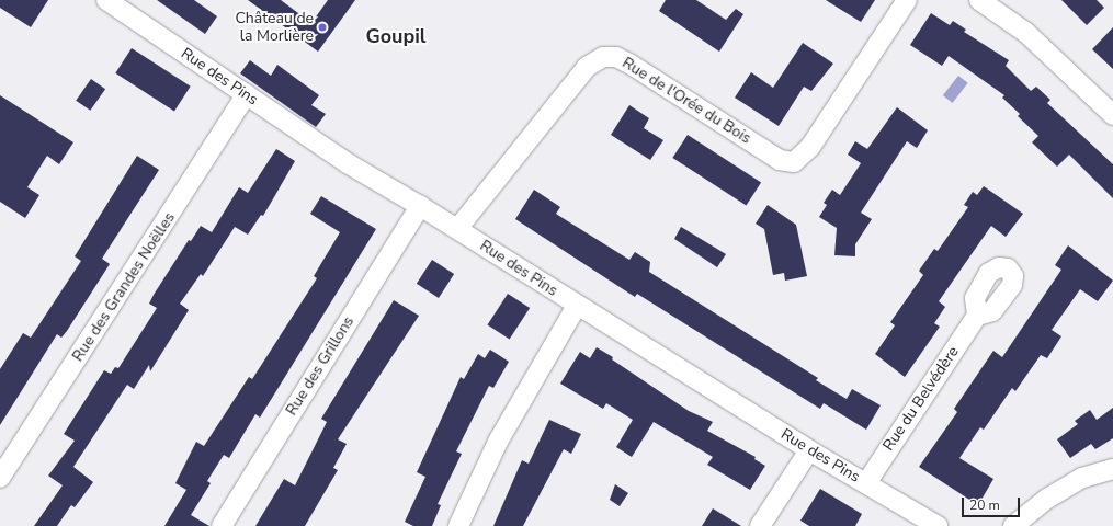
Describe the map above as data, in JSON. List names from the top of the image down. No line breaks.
{"streets":{"street":["Rue des Pins","Rue de l'Orée du Bois","Rue des Grandes Noëlles","Rue des Grillons","Rue du Belvédère"]},"crossings":[["Rue des Pins","Rue de l'Orée du Bois"],["Rue des Pins","Rue des Grandes Noëlles"],["Rue des Pins","Rue des Grillons"],["Rue des Pins","Rue du Belvédère"]],"districts":["Goupil"],"places":["Château de la Morlière"],"scale_bar":"20 m"}
